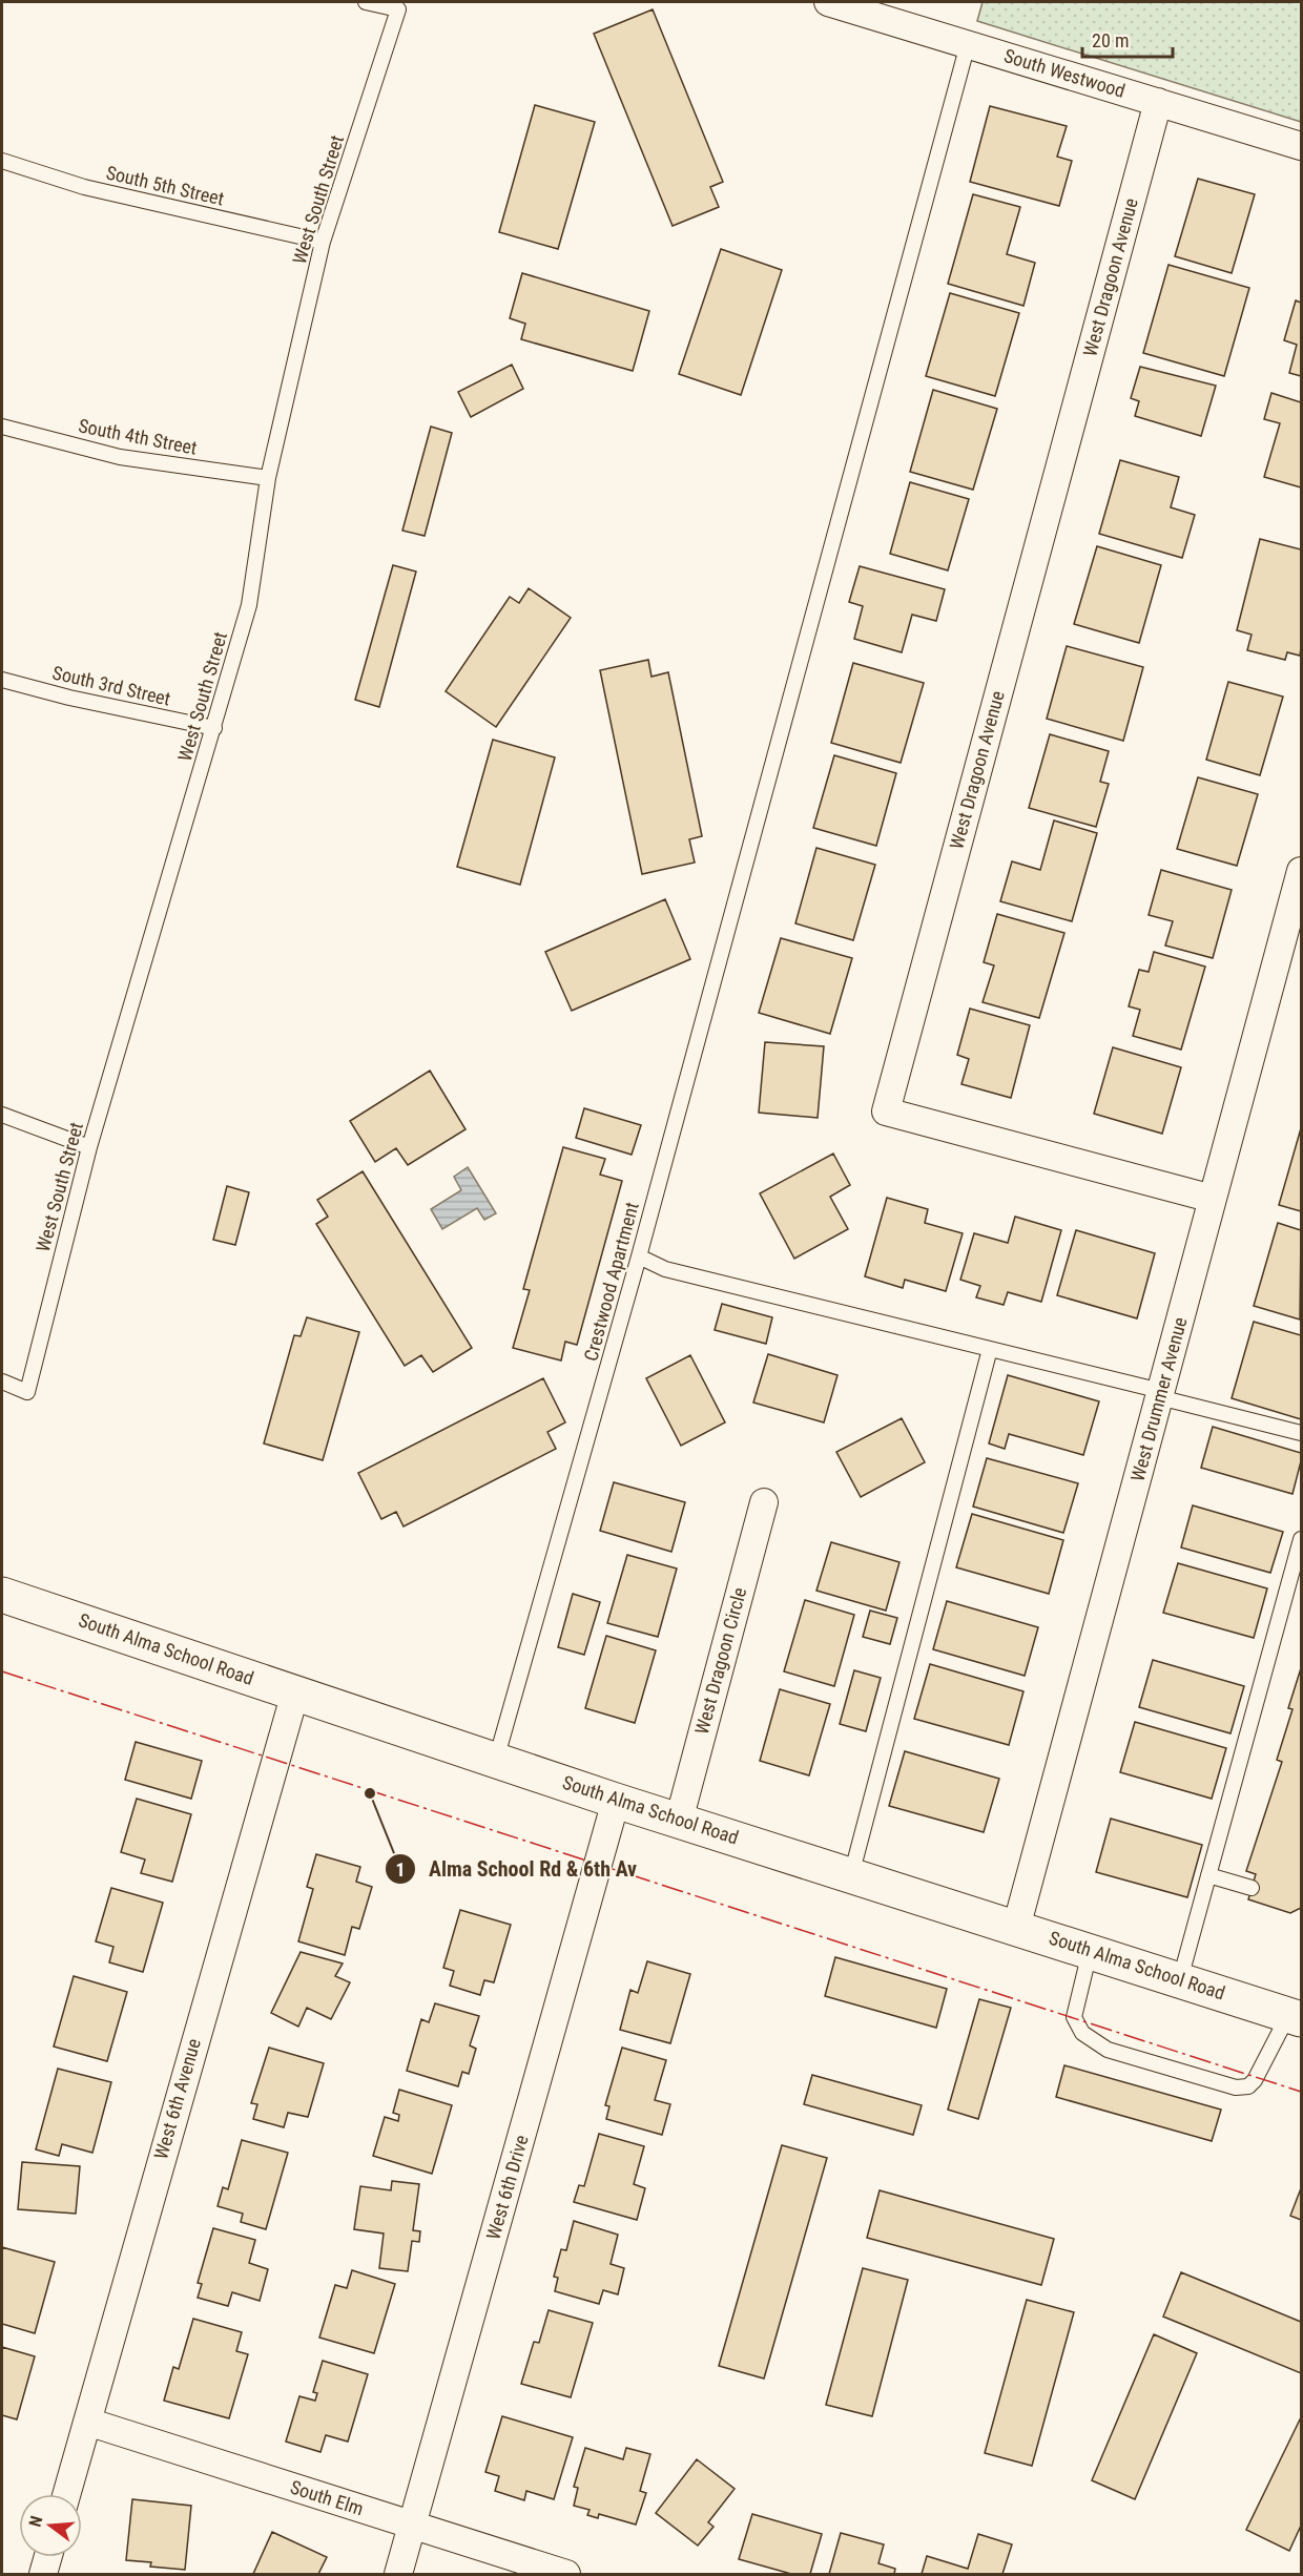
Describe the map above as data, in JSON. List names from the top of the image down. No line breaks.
{"streets":{"main road":["South Alma School Road"],"street":["South Westwood","West Dragoon Avenue","West Drummer Avenue","West Dragoon Circle","West 6th Avenue","West 6th Drive","South Elm"],"lane":["South 5th Street","West South Street","South 4th Street","South 3rd Street","Crestwood Apartment"]},"crossings":[["South Westwood","West Dragoon Avenue"],["South Westwood","Crestwood Apartment"],["South 5th Street","West South Street"],["West South Street","South 4th Street"],["West South Street","South 3rd Street"],["West Dragoon Avenue","West Drummer Avenue"],["Crestwood Apartment","South Alma School Road"],["West Drummer Avenue","South Alma School Road"],["South Alma School Road","West Dragoon Circle"],["South Alma School Road","West 6th Avenue"],["South Alma School Road","West 6th Drive"],["West 6th Avenue","South Elm"],["West 6th Drive","South Elm"]],"places":["Alma School Rd & 6th Av"],"scale_bar":"20 m","north":"left"}
